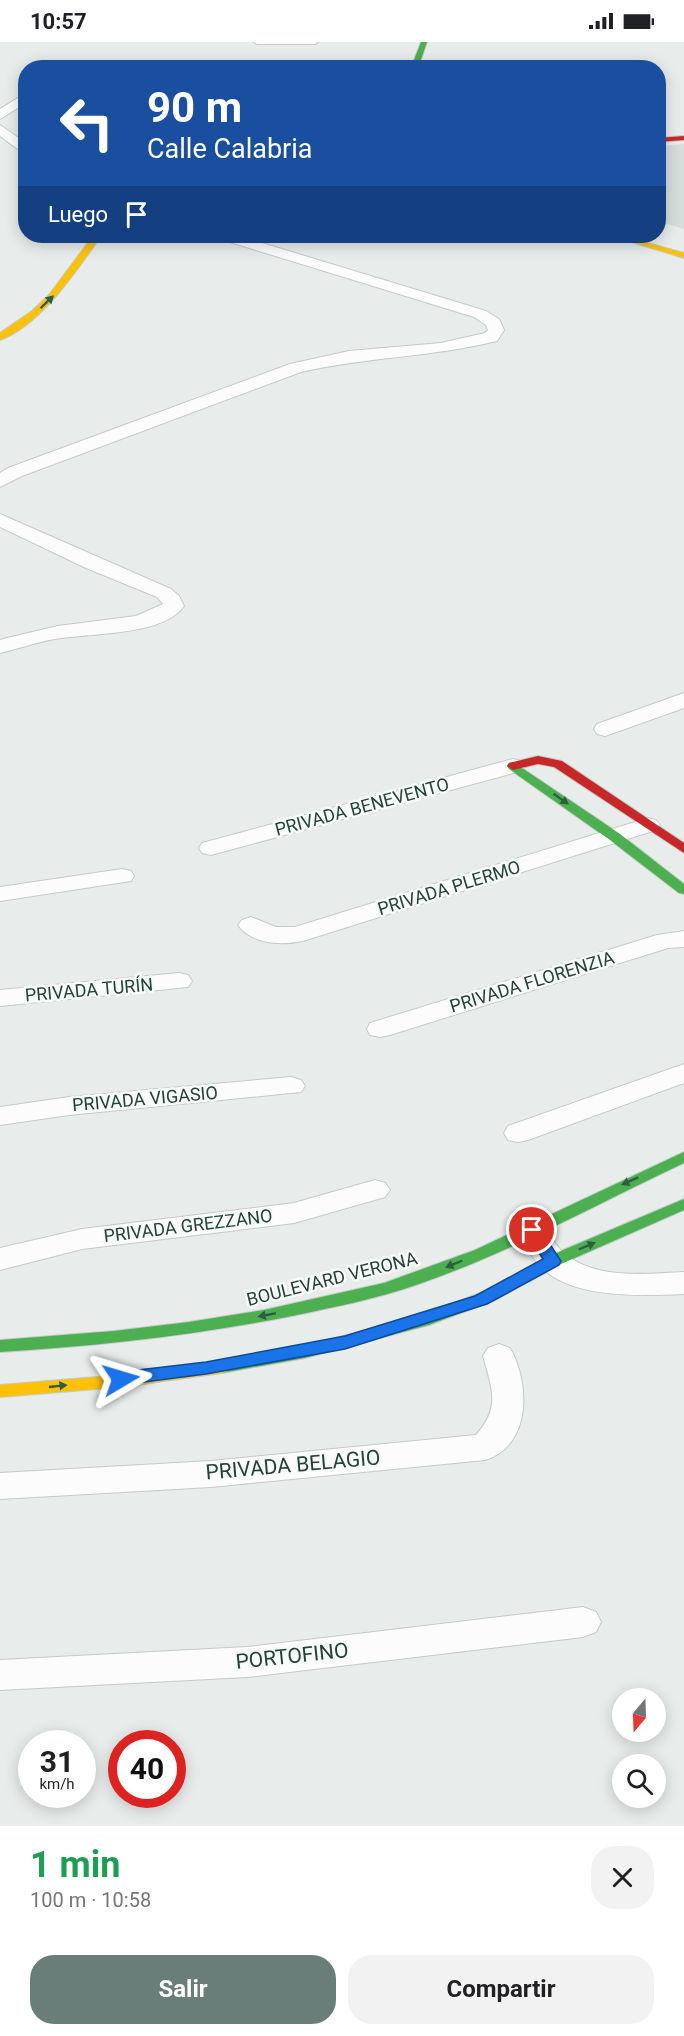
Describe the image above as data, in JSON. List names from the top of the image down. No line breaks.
{"streets":{"street":["PRIVADA BENEVENTO","PRIVADA PLERMO","PRIVADA FLORENZIA","PRIVADA TURÍN","PRIVADA VIGASIO","PRIVADA GREZZANO","BOULEVARD VERONA","PRIVADA BELAGIO","PORTOFINO"]},"north":"bottom","page":{"status":"10:57","turn":["90 m","Calle Calabria"],"then":"Luego","speed":"31 km/h","limit":"40","heading":["1 min","100 m · 10:58"],"buttons":["Salir","Compartir"]}}
